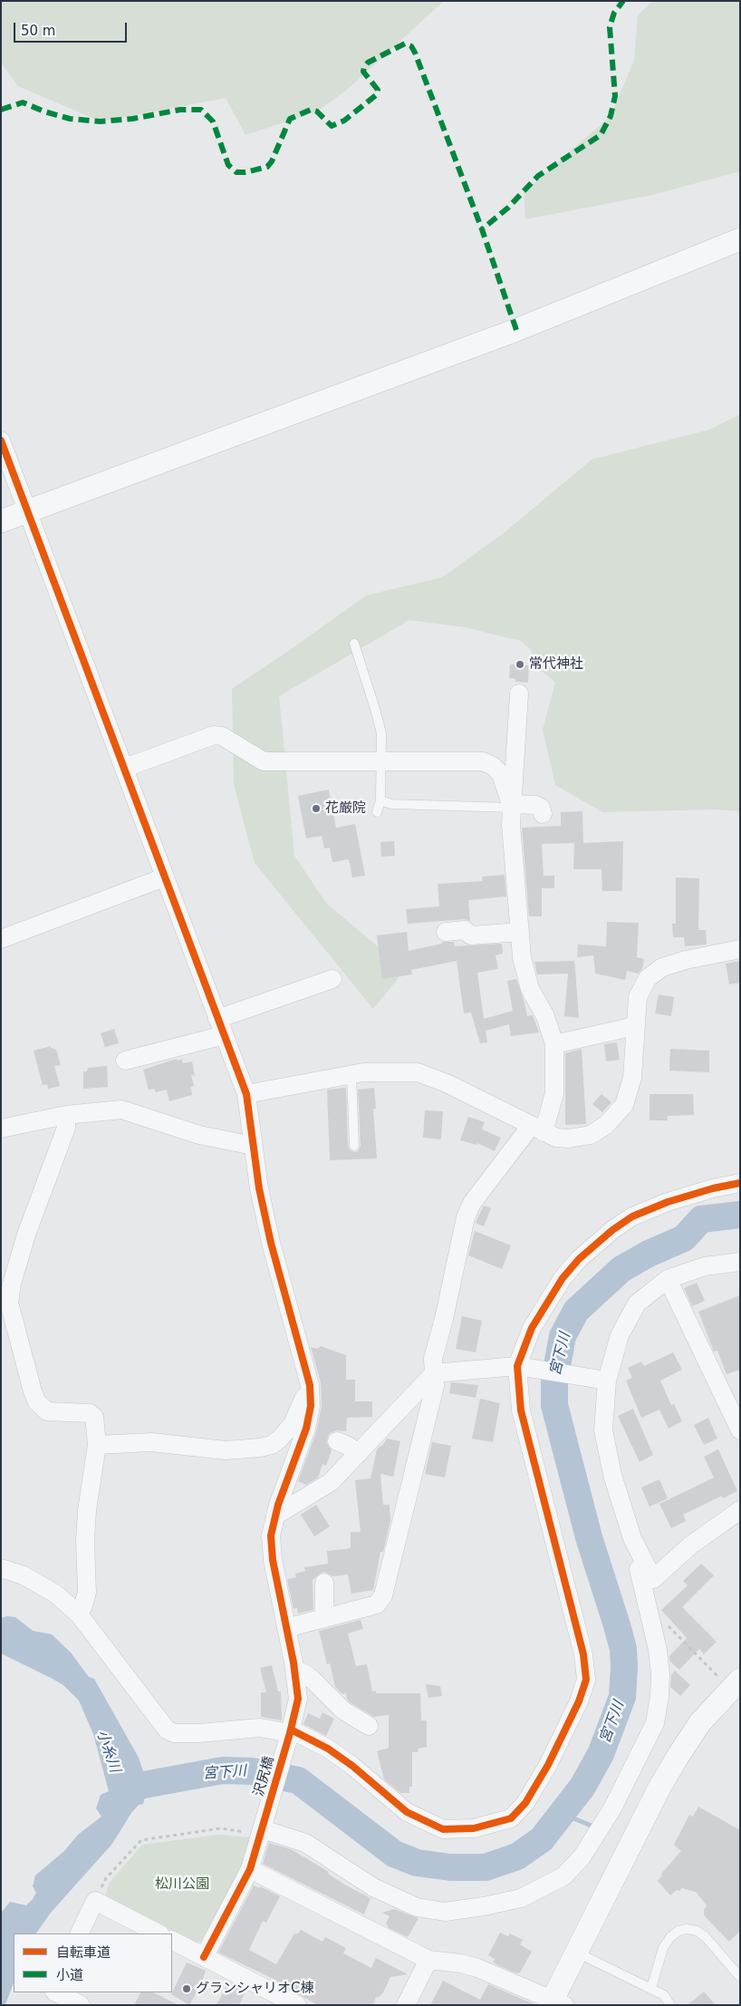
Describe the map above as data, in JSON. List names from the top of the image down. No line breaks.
{"streets":{"street":["沢尻橋"]},"water":["宮下川","小糸川"],"parks":["松川公園"],"places":["常代神社","花厳院","グランシャリオC棟"],"legend":["自転車道","小道"],"scale_bar":"50 m"}
